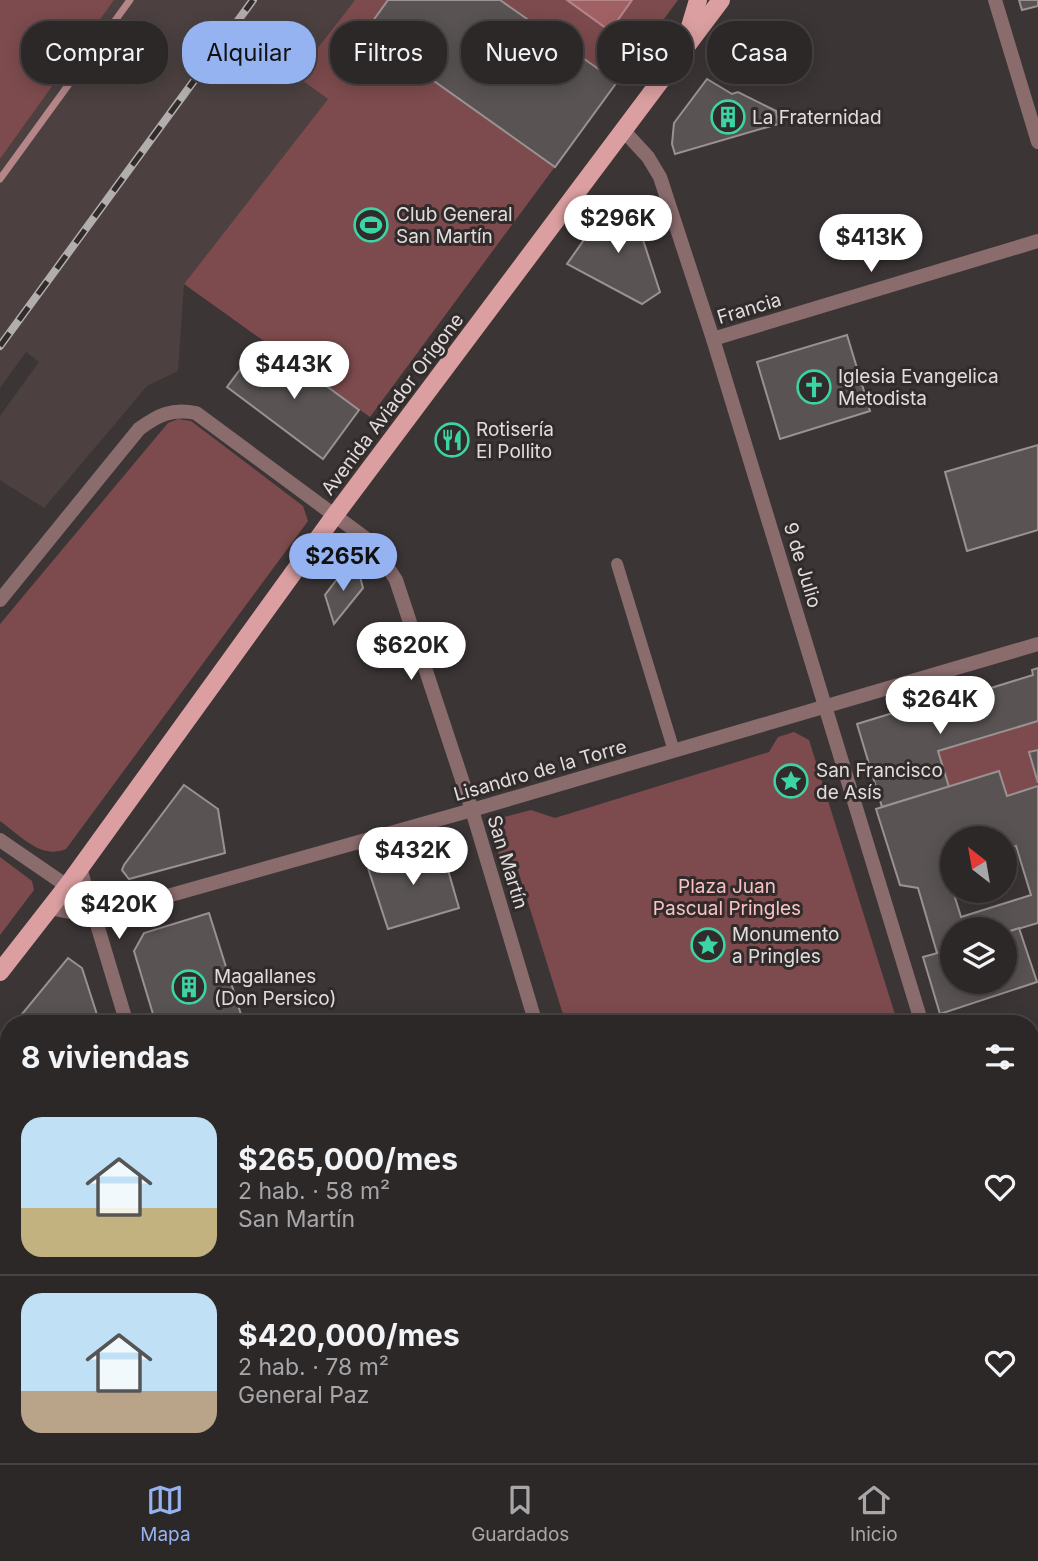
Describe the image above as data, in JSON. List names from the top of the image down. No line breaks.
{"streets":{"main road":["Avenida Aviador Origone"],"street":["Francia","9 de Julio","Lisandro de la Torre","San Martín"]},"crossings":[["Francia","9 de Julio"],["Avenida Aviador Origone","9 de Julio"],["Avenida Aviador Origone","Lisandro de la Torre"],["Avenida Aviador Origone","San Martín"],["9 de Julio","Lisandro de la Torre"],["Lisandro de la Torre","San Martín"]],"parks":["Plaza Juan Pascual Pringles"],"places":{"building":["La Fraternidad","Magallanes (Don Persico)"],"sports":["Club General San Martín"],"church":["Iglesia Evangelica Metodista"],"restaurant":["Rotisería El Pollito"],"place":["San Francisco de Asís","Monumento a Pringles"]},"north":"top left","page":{"chip":["Comprar","Alquilar","Filtros","Nuevo","Piso","Casa"],"price":["$296K","$413K","$443K","$265K","$620K","$264K","$432K","$420K"],"heading":"8 viviendas","list":[{"name":"$265,000/mes","note":"2 hab. · 58 m² · San Martín"},{"name":"$420,000/mes","note":"2 hab. · 78 m² · General Paz"}],"tabs":["Mapa","Guardados","Inicio"]}}
